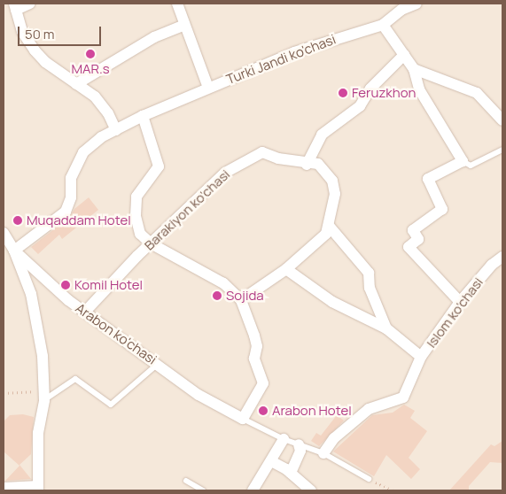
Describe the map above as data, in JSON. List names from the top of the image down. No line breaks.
{"streets":{"street":["Turki Jandi ko'chasi","Barakiyon ko'chasi","Islom ko'chasi","Arabon ko'chasi"]},"crossings":[["Turki Jandi ko'chasi","Arabon ko'chasi"],["Barakiyon ko'chasi","Islom ko'chasi"],["Barakiyon ko'chasi","Arabon ko'chasi"]],"places":["MAR.s","Feruzkhon","Muqaddam Hotel","Komil Hotel","Sojida","Arabon Hotel"],"scale_bar":"50 m"}
